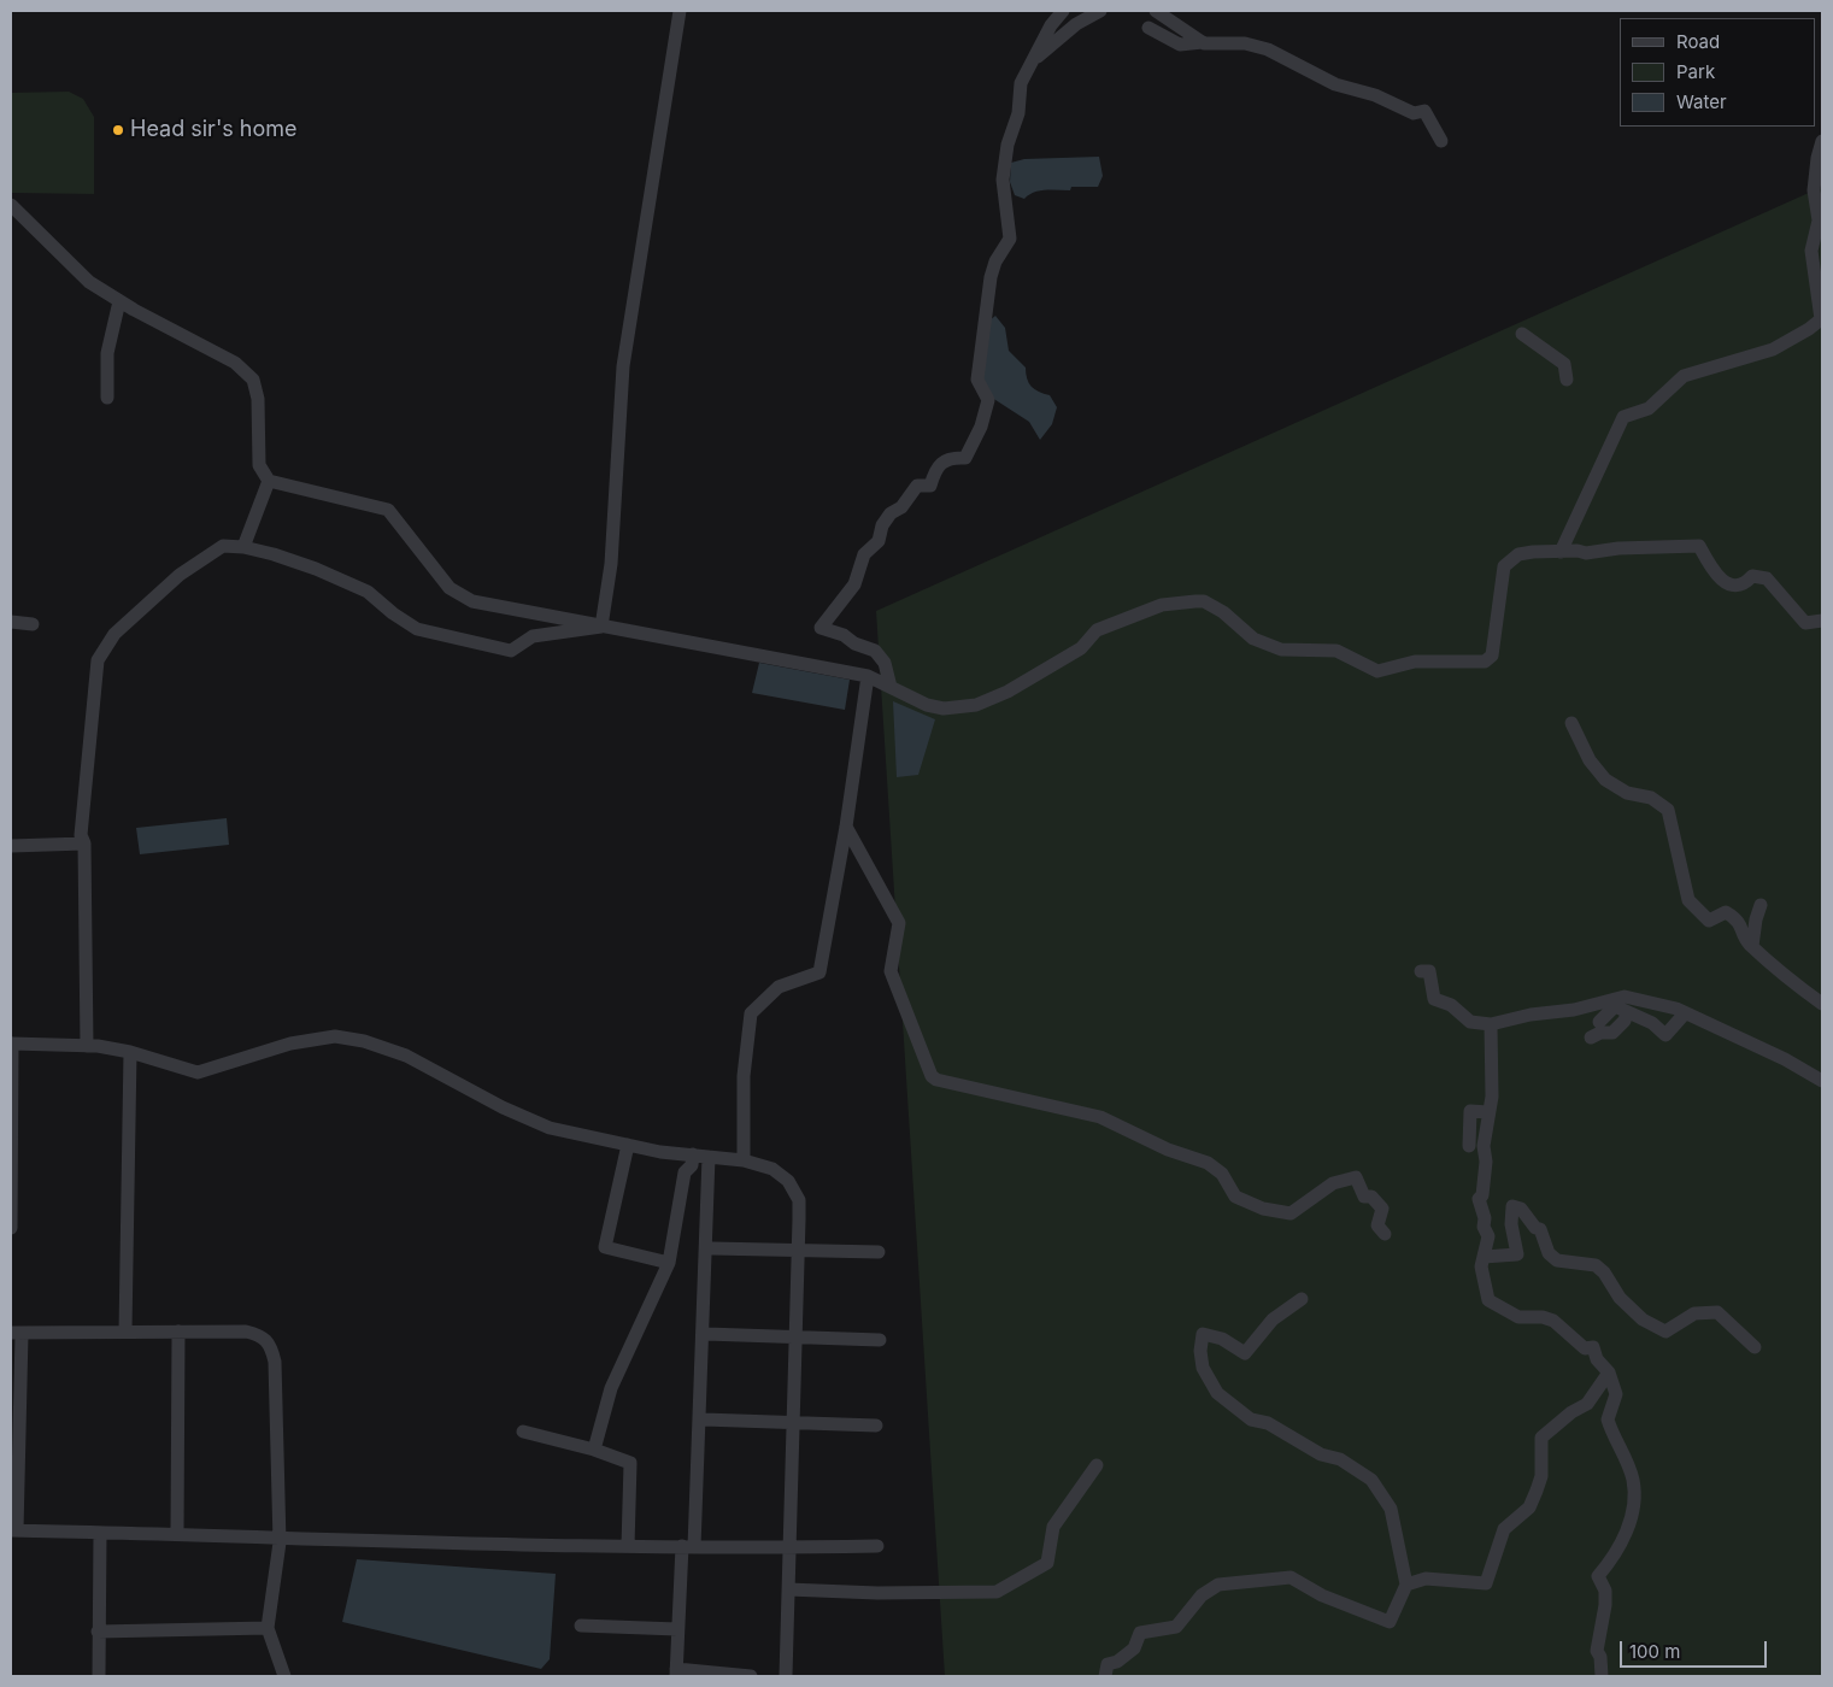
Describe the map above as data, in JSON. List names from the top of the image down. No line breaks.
{"places":["Head sir's home"],"legend":["Road","Park","Water"],"scale_bar":"100 m"}
